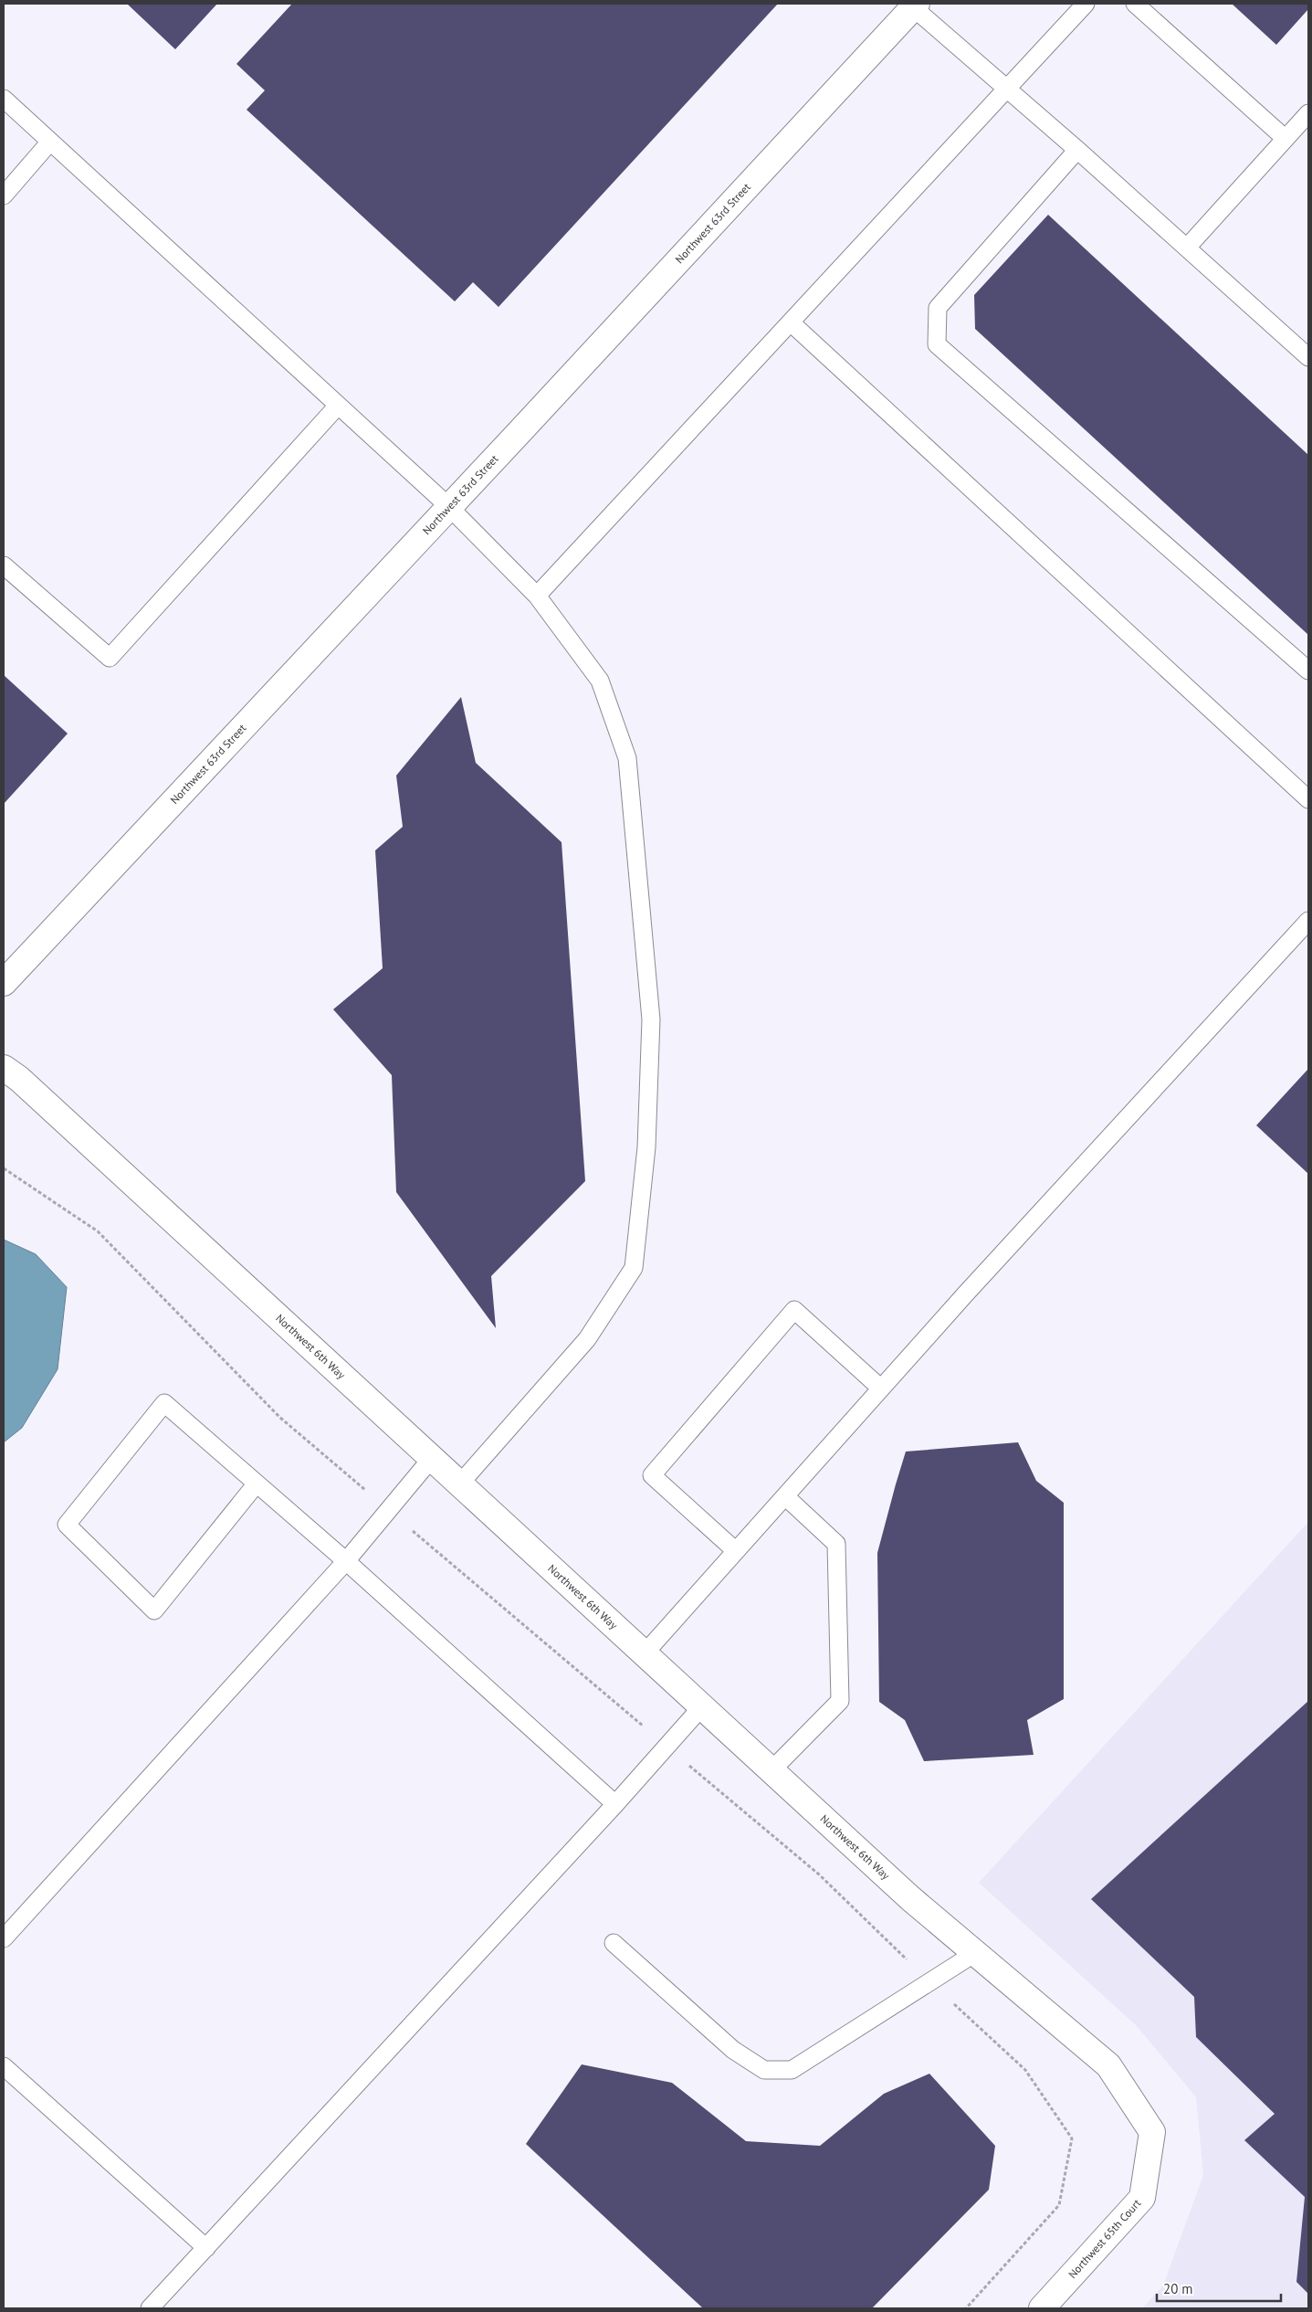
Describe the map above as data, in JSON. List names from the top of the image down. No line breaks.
{"streets":{"street":["Northwest 63rd Street","Northwest 6th Way","Northwest 65th Court"]},"crossings":[["Northwest 6th Way","Northwest 65th Court"]],"scale_bar":"20 m"}
